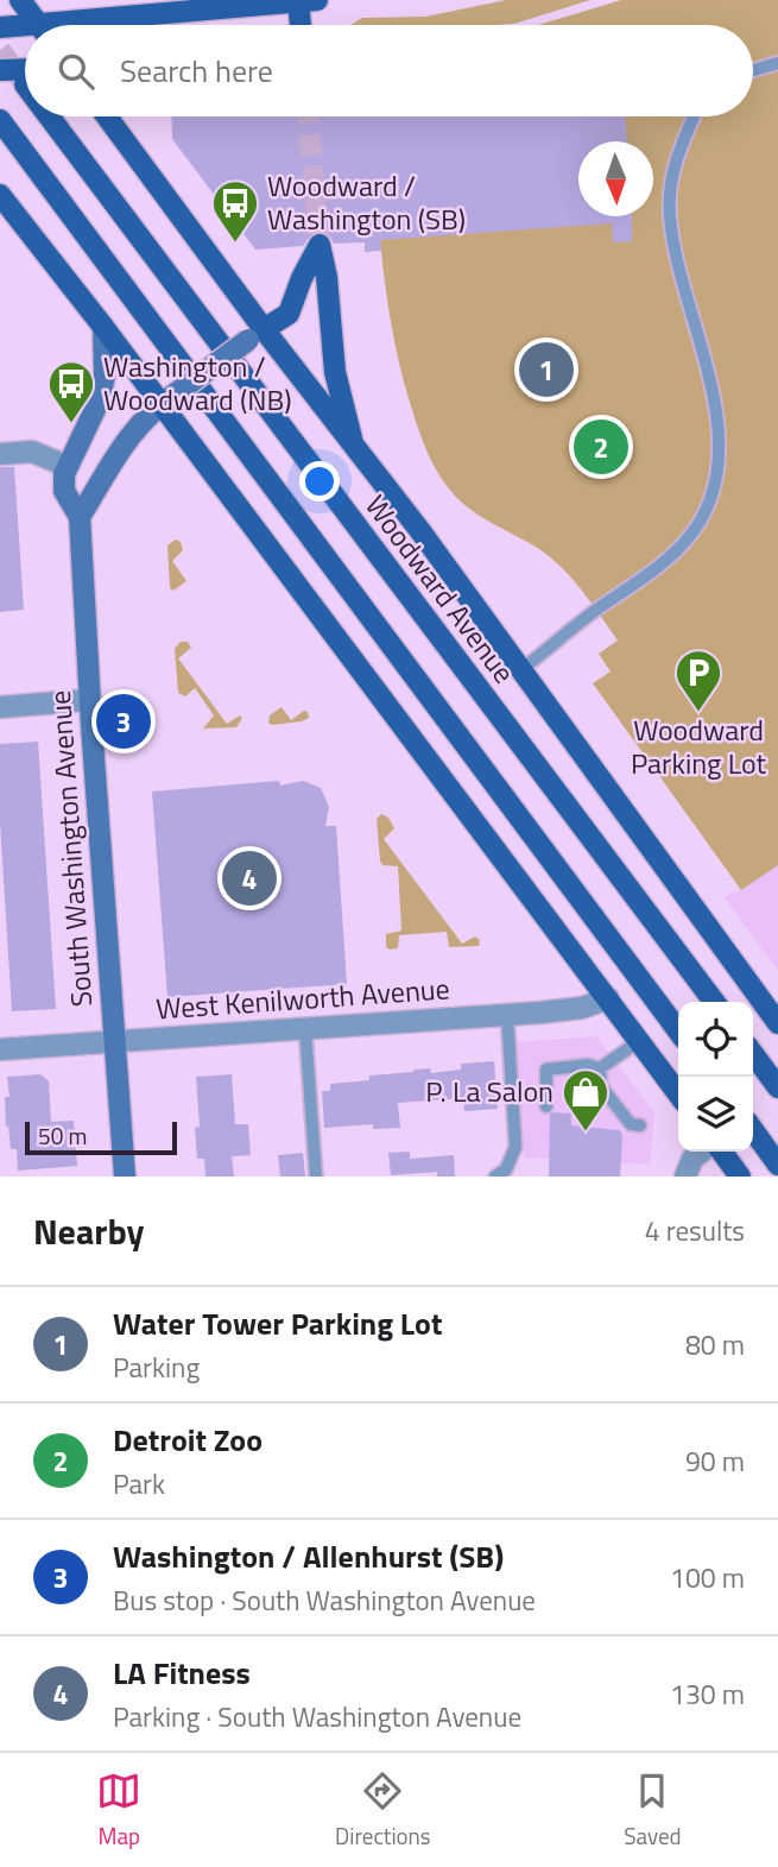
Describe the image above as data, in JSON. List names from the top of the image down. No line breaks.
{"streets":{"main road":["Woodward Avenue","South Washington Avenue"],"street":["West Kenilworth Avenue"]},"crossings":[["South Washington Avenue","West Kenilworth Avenue"]],"places":{"bus stop":["Woodward / Washington (SB)","Washington / Woodward (NB)"],"parking":["Woodward Parking Lot"],"shop":["P. La Salon"]},"scale_bar":"50 m","north":"bottom","page":{"search":"Search here","pins":["1","2","3","4"],"scale":"50 m","heading":["Nearby","4 results"],"list":[{"mark":"1","name":"Water Tower Parking Lot","note":"Parking","value":"80 m"},{"mark":"2","name":"Detroit Zoo","note":"Park","value":"90 m"},{"mark":"3","name":"Washington / Allenhurst (SB)","note":"Bus stop · South Washington Avenue","value":"100 m"},{"mark":"4","name":"LA Fitness","note":"Parking · South Washington Avenue","value":"130 m"}],"nav":["Map","Directions","Saved"]}}
